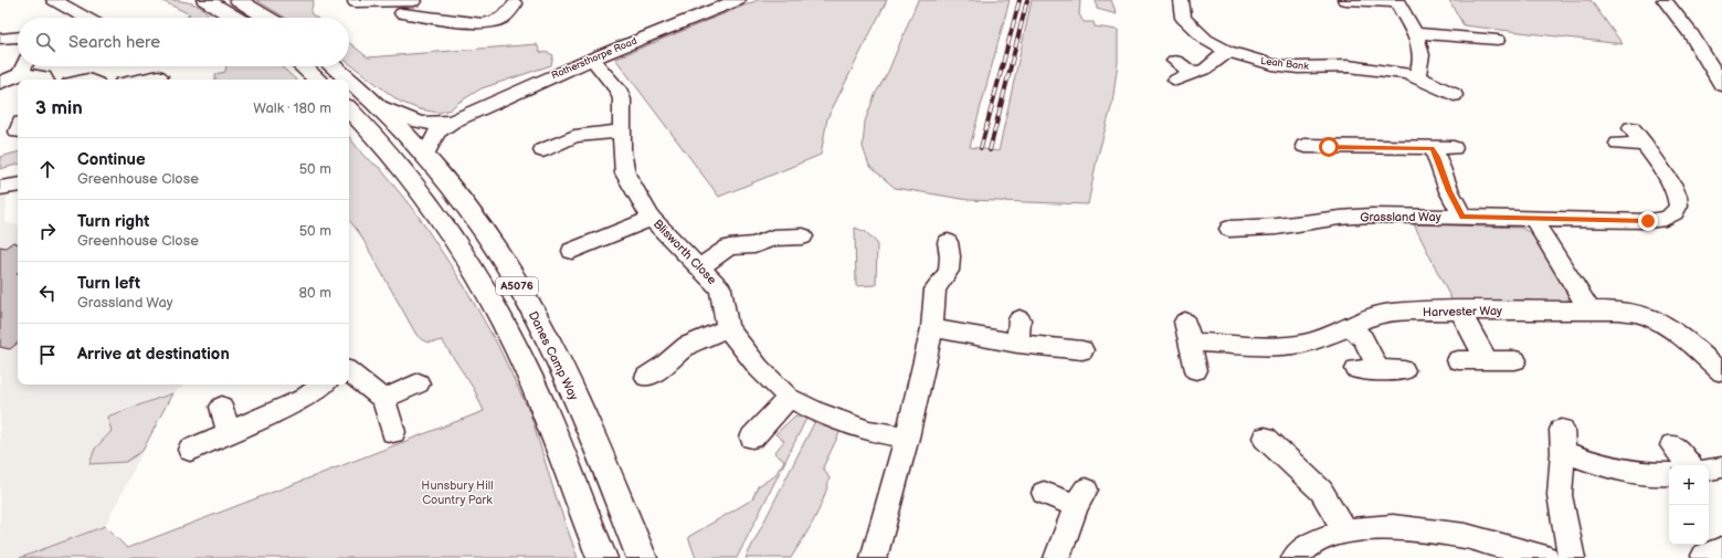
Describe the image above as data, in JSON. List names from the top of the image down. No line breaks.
{"streets":{"highway":["A5076","Danes Camp Way"],"street":["Rothersthorpe Road","Leah Bank","Grassland Way","Blisworth Close","Harvester Way"]},"crossings":[["Rothersthorpe Road","Blisworth Close"],["Rothersthorpe Road","Danes Camp Way"]],"parks":["Hunsbury Hill Country Park"],"page":{"search":"Search here","heading":["3 min","Walk · 180 m"],"list":[["Continue","Greenhouse Close","50 m"],["Turn right","Greenhouse Close","50 m"],["Turn left","Grassland Way","80 m"],"Arrive at destination"],"map_buttons":["+","−"]}}
